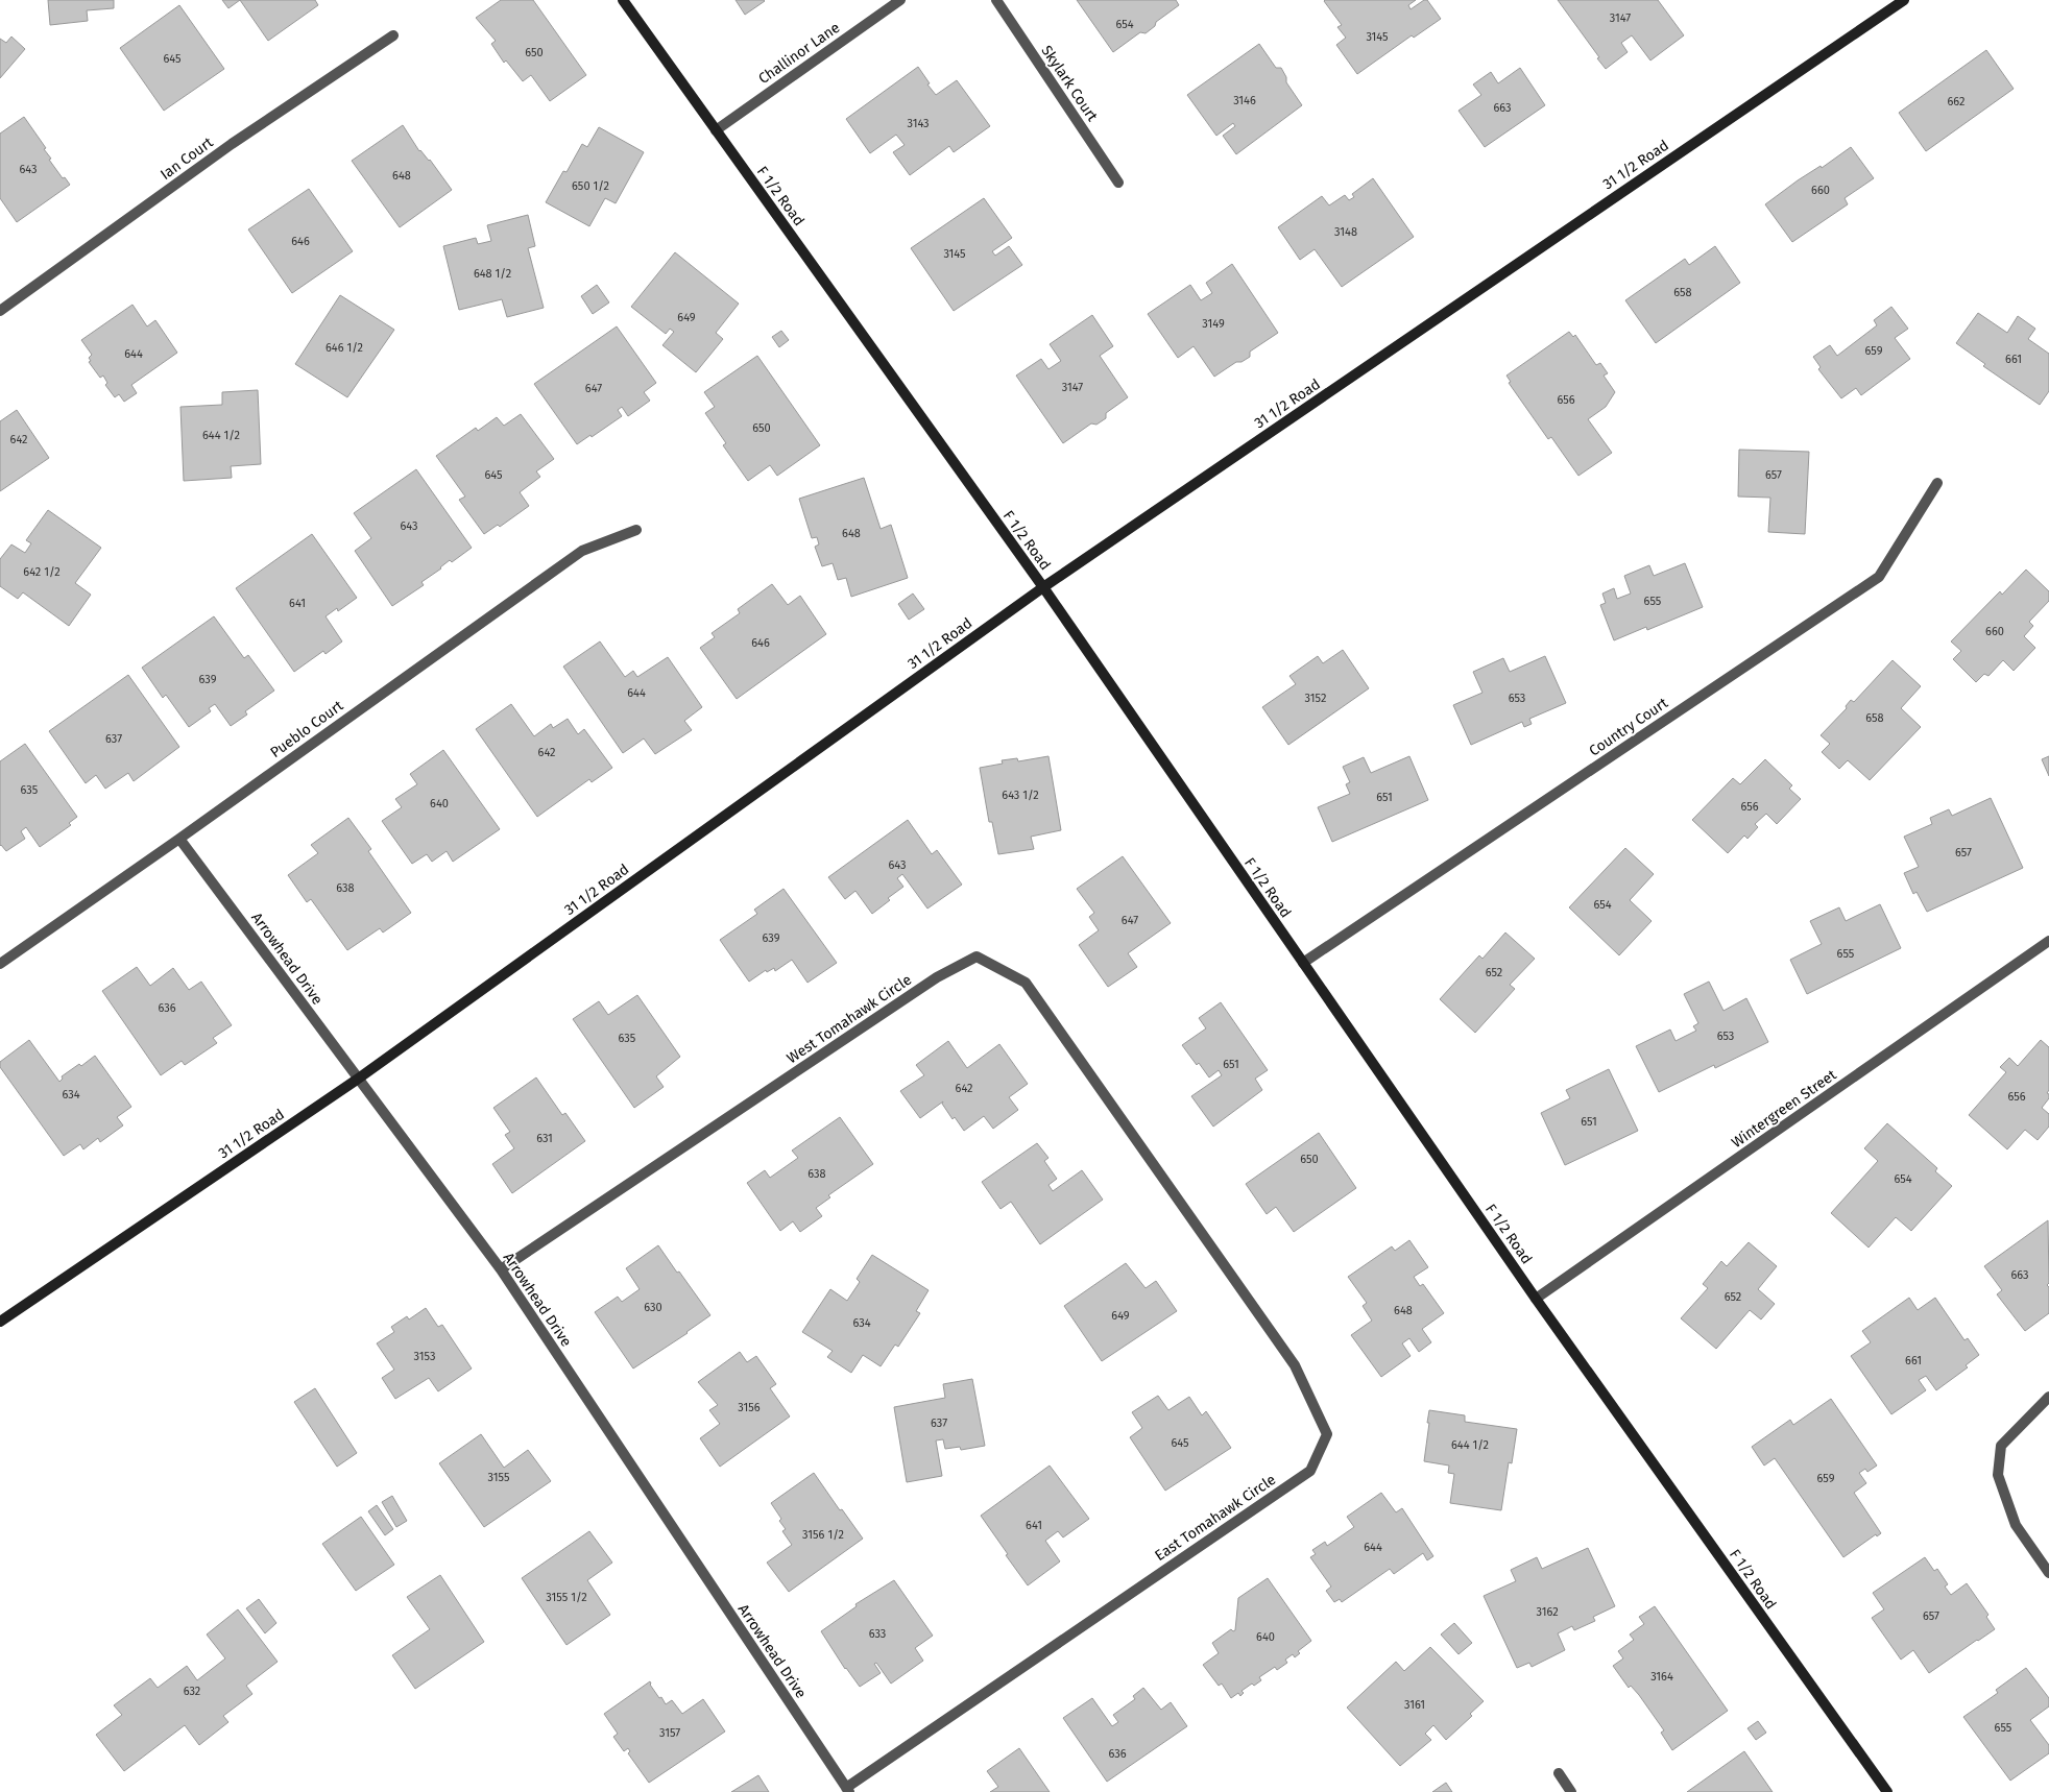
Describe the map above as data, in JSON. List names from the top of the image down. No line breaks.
{"streets":{"street":["Challinor Lane","Skylark Court","Ian Court","31 1/2 Road","F 1/2 Road","Country Court","Pueblo Court","Arrowhead Drive","West Tomahawk Circle","Wintergreen Street","East Tomahawk Circle"]},"crossings":[["Challinor Lane","F 1/2 Road"],["31 1/2 Road","F 1/2 Road"],["31 1/2 Road","Arrowhead Drive"],["F 1/2 Road","Country Court"],["F 1/2 Road","Wintergreen Street"],["Pueblo Court","Arrowhead Drive"],["Arrowhead Drive","West Tomahawk Circle"],["Arrowhead Drive","East Tomahawk Circle"],["West Tomahawk Circle","East Tomahawk Circle"]],"house_numbers":["3147","654","3145","650","645","3146","662","663","3143","643","648","650 1/2","660","3148","646","3145","648 1/2","658","649","3149","646 1/2","659","644","661","3147","647","656","650","644 1/2","642","645","657","643","648","642 1/2","655","641","660","646","639","644","3152","653","658","637","642","635","643 1/2","651","640","656","657","643","638","654","647","639","655","652","636","653","635","651","642","634","656","651","631","650","638","654","663","652","630","648","649","634","3153","661","3156","637","645","644 1/2","3155","659","641","3156 1/2","644","3155 1/2","3162","657","633","640","3164","632","3161","655","3157","636"]}
